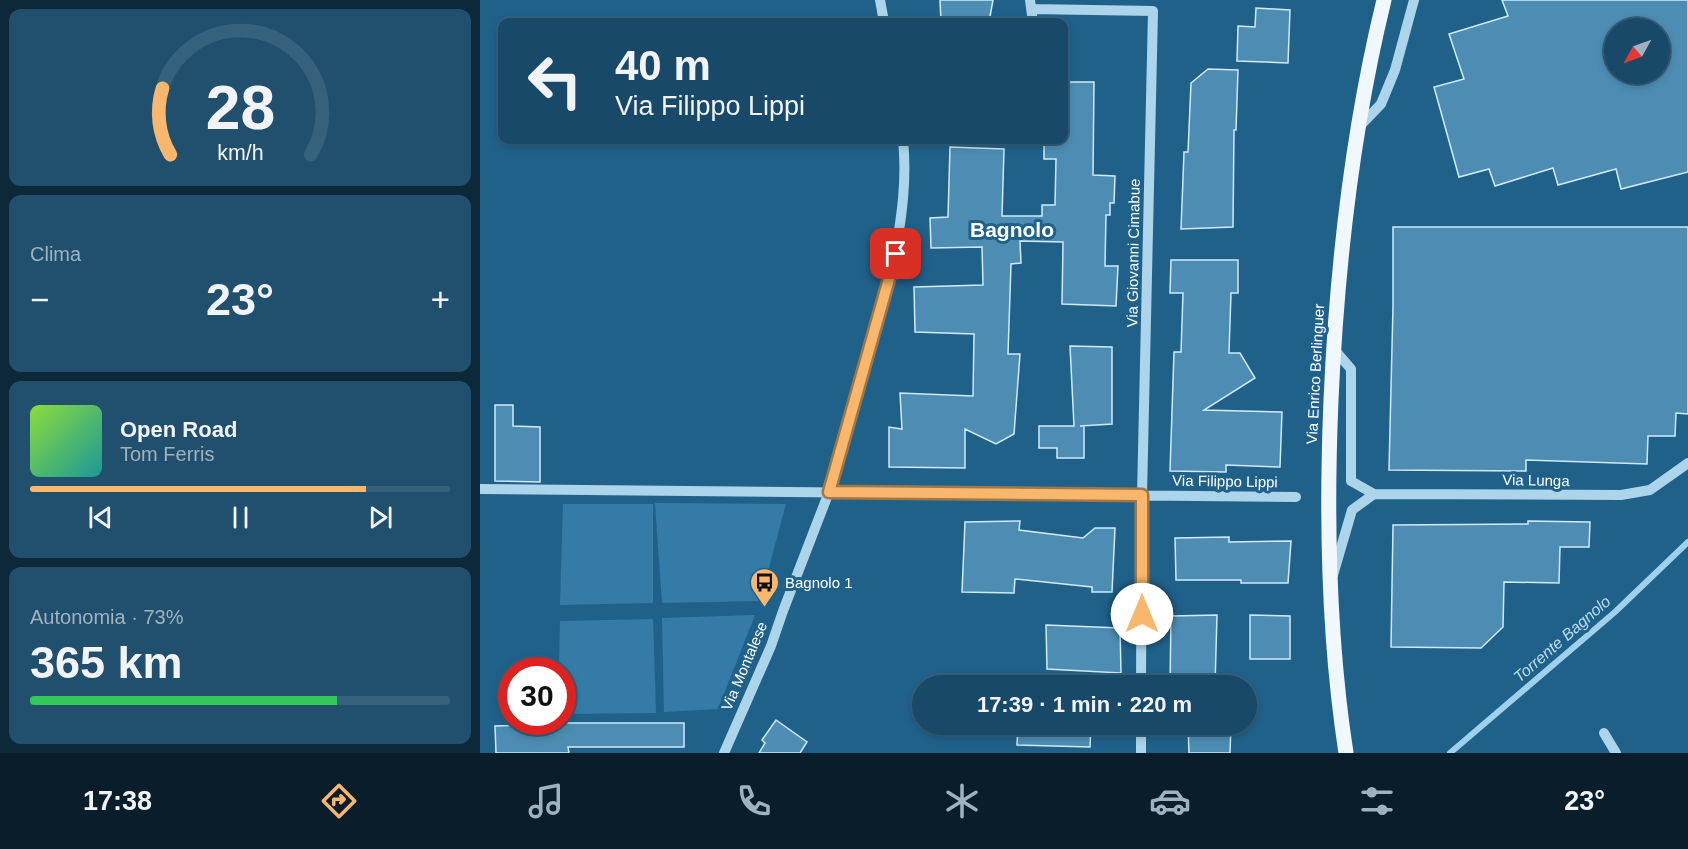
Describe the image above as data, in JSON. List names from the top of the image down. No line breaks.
{"streets":{"main road":["Via Enrico Berlinguer"],"street":["Via Giovanni Cimabue","Via Lunga","Via Filippo Lippi","Via Montalese"]},"crossings":[["Via Giovanni Cimabue","Via Filippo Lippi"],["Via Filippo Lippi","Via Montalese"]],"districts":["Bagnolo"],"water":["Torrente Bagnolo"],"places":{"bus stop":["Bagnolo 1"]},"north":"bottom left","page":{"turn":["40 m","Via Filippo Lippi"],"tile":["Clima",["Autonomia · 73%","365 km"]],"heat":["−","23°","+"],"song":["Open Road","Tom Ferris"],"limit":"30","trip":"17:39 · 1 min · 220 m","tabs":["17:38","23°"],"gauge":["28","km/h"]}}
